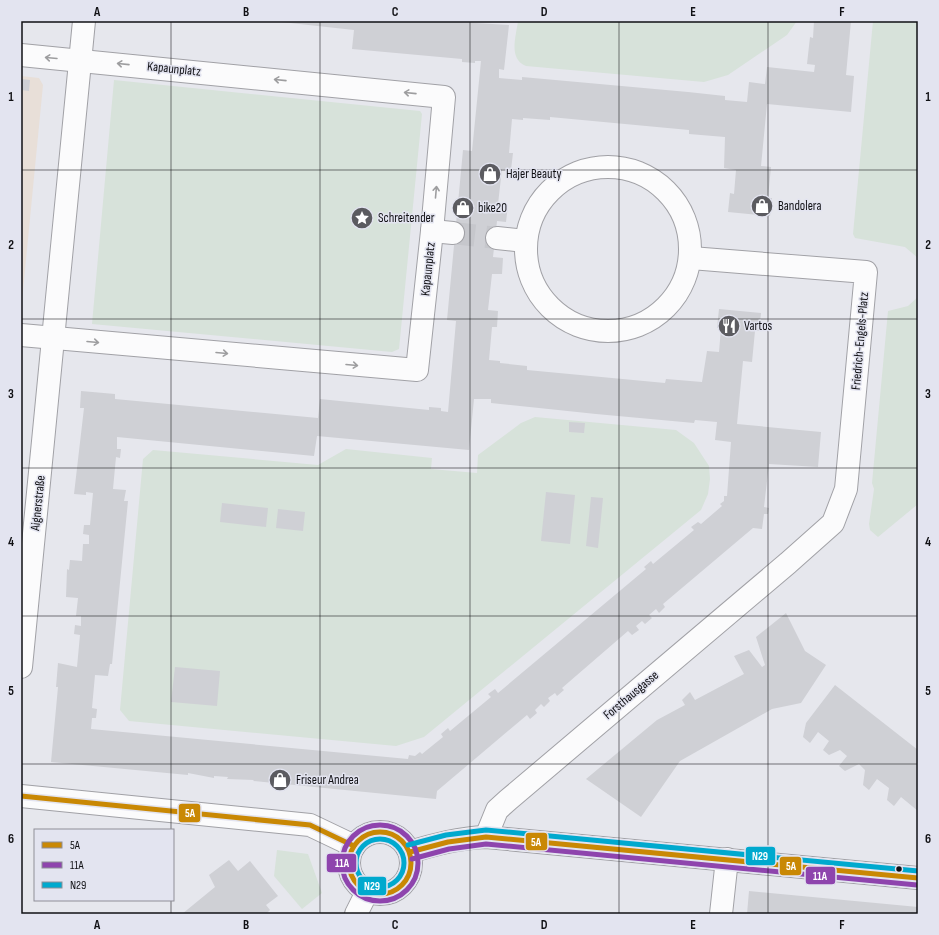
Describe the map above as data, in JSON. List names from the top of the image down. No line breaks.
{"streets":{"street":["Kapaunplatz","Friedrich-Engels-Platz","Aignerstraße","Forsthausgasse"]},"crossings":[["Kapaunplatz","Aignerstraße"],["Friedrich-Engels-Platz","Forsthausgasse"]],"places":{"shop":["Hajer Beauty","Bandolera","bike20","Friseur Andrea"],"place":["Schreitender"],"restaurant":["Vartos"]},"lines":["transit line 5A","transit line 11A","transit line N29"],"legend":["5A","11A","N29"],"grid":{"columns":["A","B","C","D","E","F"],"rows":["1","2","3","4","5","6"]}}
